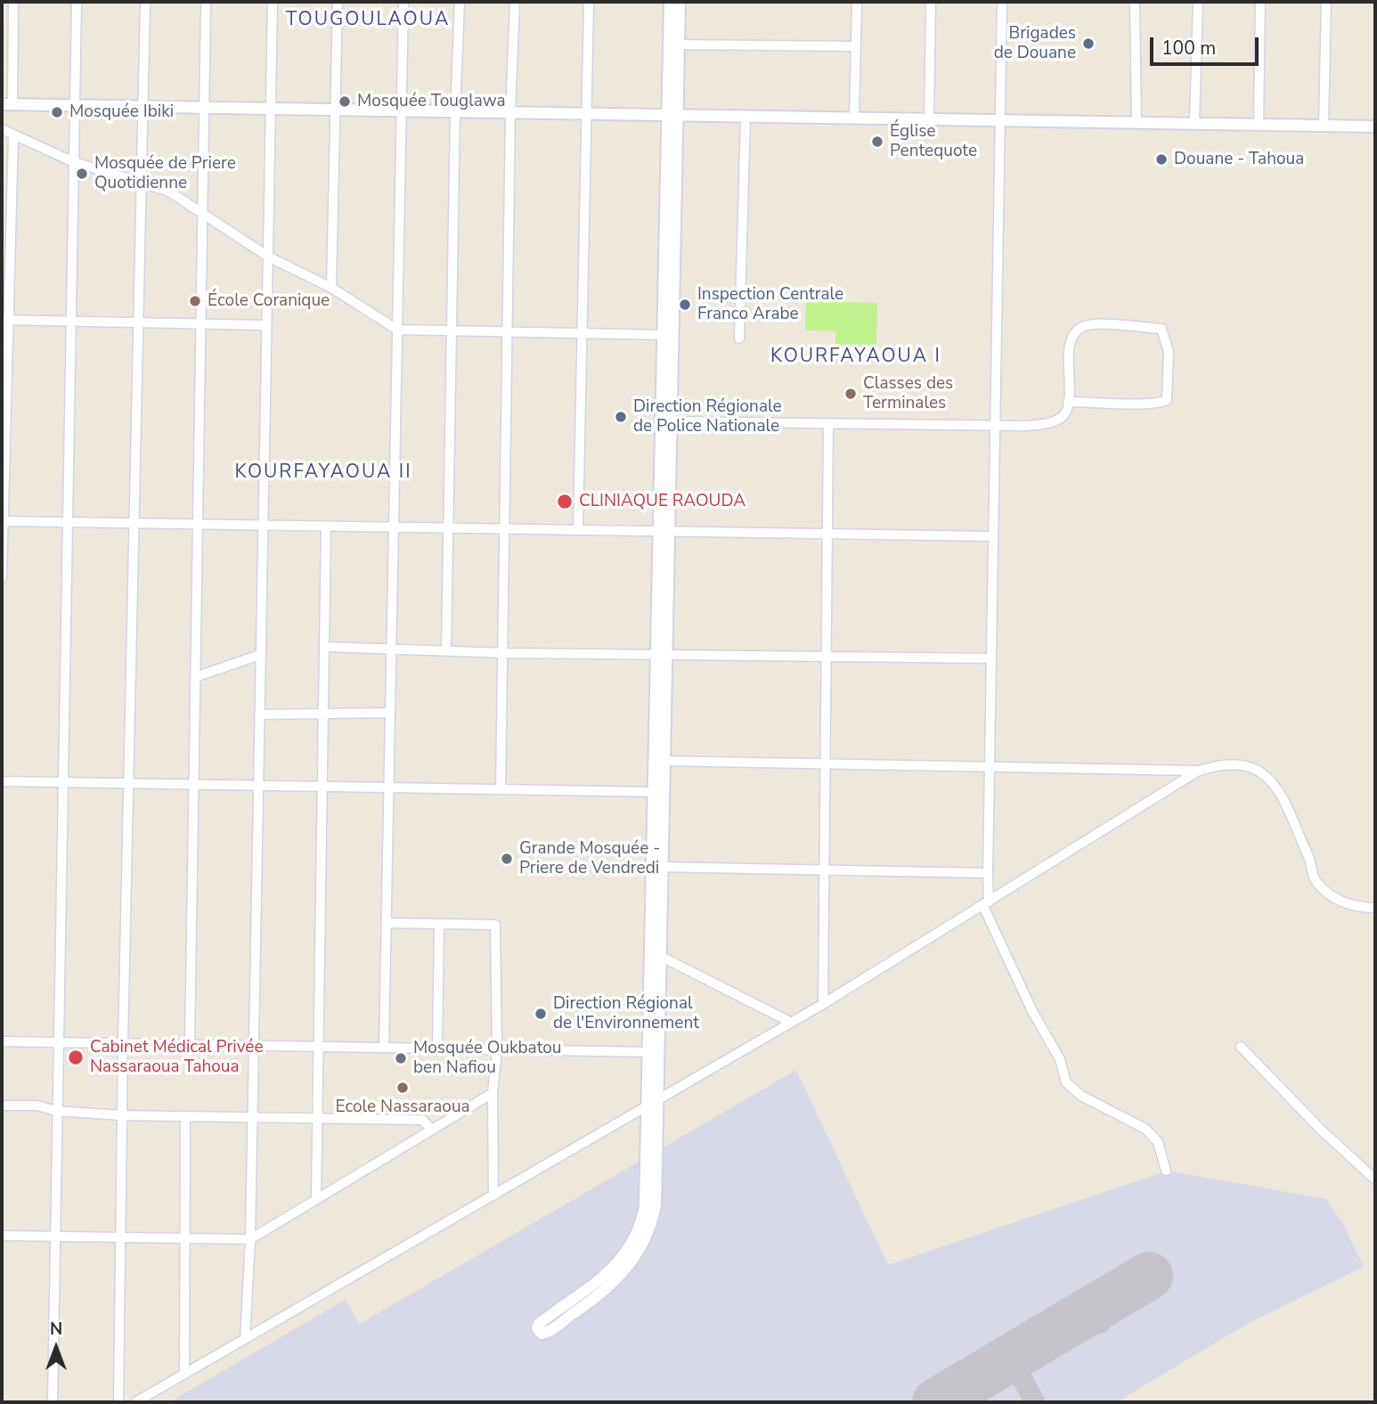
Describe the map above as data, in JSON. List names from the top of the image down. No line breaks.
{"districts":["TOUGOULAOUA","KOURFAYAOUA I","KOURFAYAOUA II"],"places":["Brigades de Douane","Mosquée Touglawa","Mosquée Ibiki","Église Pentequote","Douane - Tahoua","Mosquée de Priere Quotidienne","École Coranique","Inspection Centrale Franco Arabe","Classes des Terminales","Direction Régionale de Police Nationale","CLINIAQUE RAOUDA","Grande Mosquée - Priere de Vendredi","Direction Régional de l'Environnement","Cabinet Médical Privée Nassaraoua Tahoua","Mosquée Oukbatou ben Nafiou","Ecole Nassaraoua"],"scale_bar":"100 m","north":"top"}
